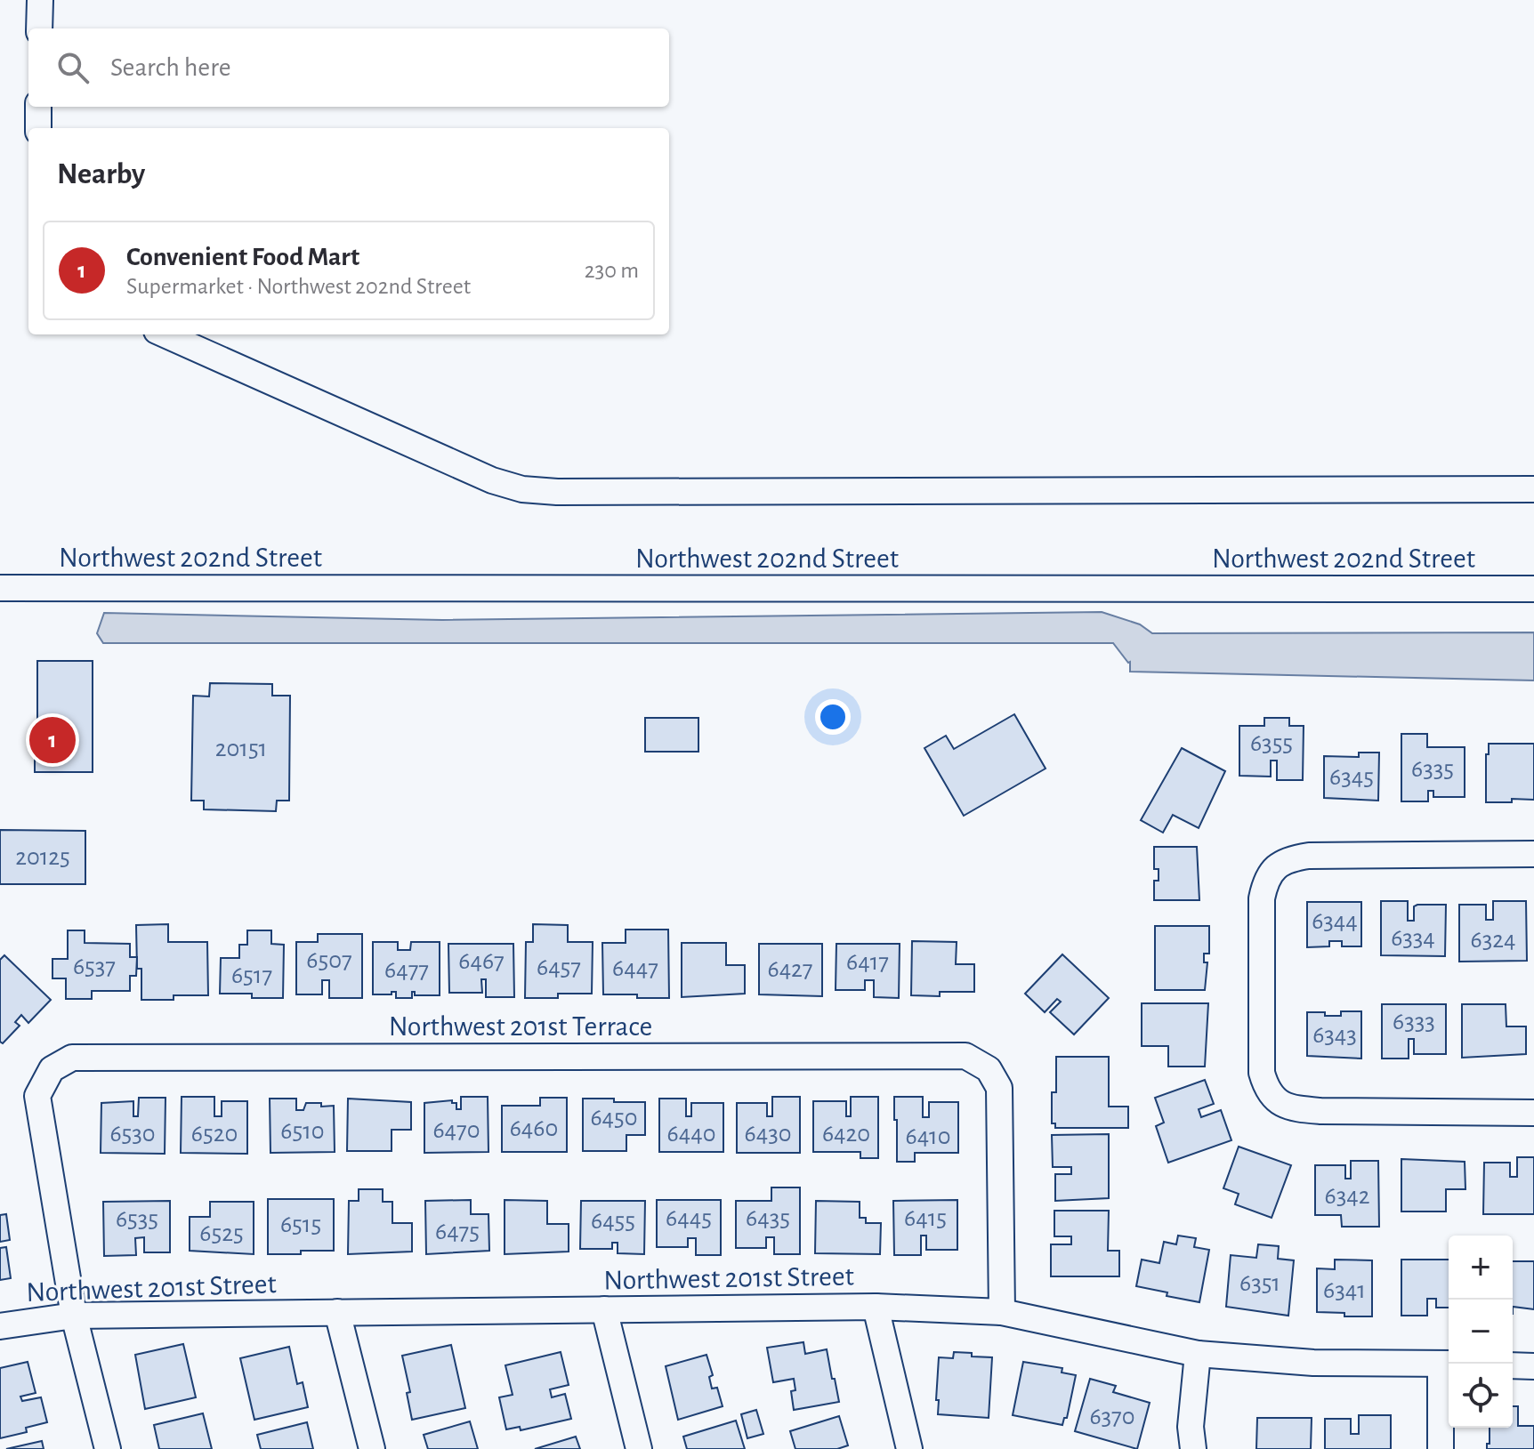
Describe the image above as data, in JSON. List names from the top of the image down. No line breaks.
{"streets":{"street":["Northwest 202nd Street","Northwest 201st Terrace","Northwest 201st Street"]},"crossings":[["Northwest 201st Terrace","Northwest 201st Street"]],"house_numbers":["6355","20151","6335","6345","20125","6344","6334","6324","6507","6467","6417","6537","6457","6447","6427","6477","6517","6333","6343","6450","6460","6470","6510","6530","6520","6440","6430","6420","6410","6342","6445","6435","6415","6535","6455","6515","6475","6525","6351","6341","6370"],"page":{"search":"Search here","heading":"Nearby","list":[{"mark":"1","name":"Convenient Food Mart","note":"Supermarket · Northwest 202nd Street","value":"230 m"}],"pins":"1","map_buttons":["+","−"]}}
